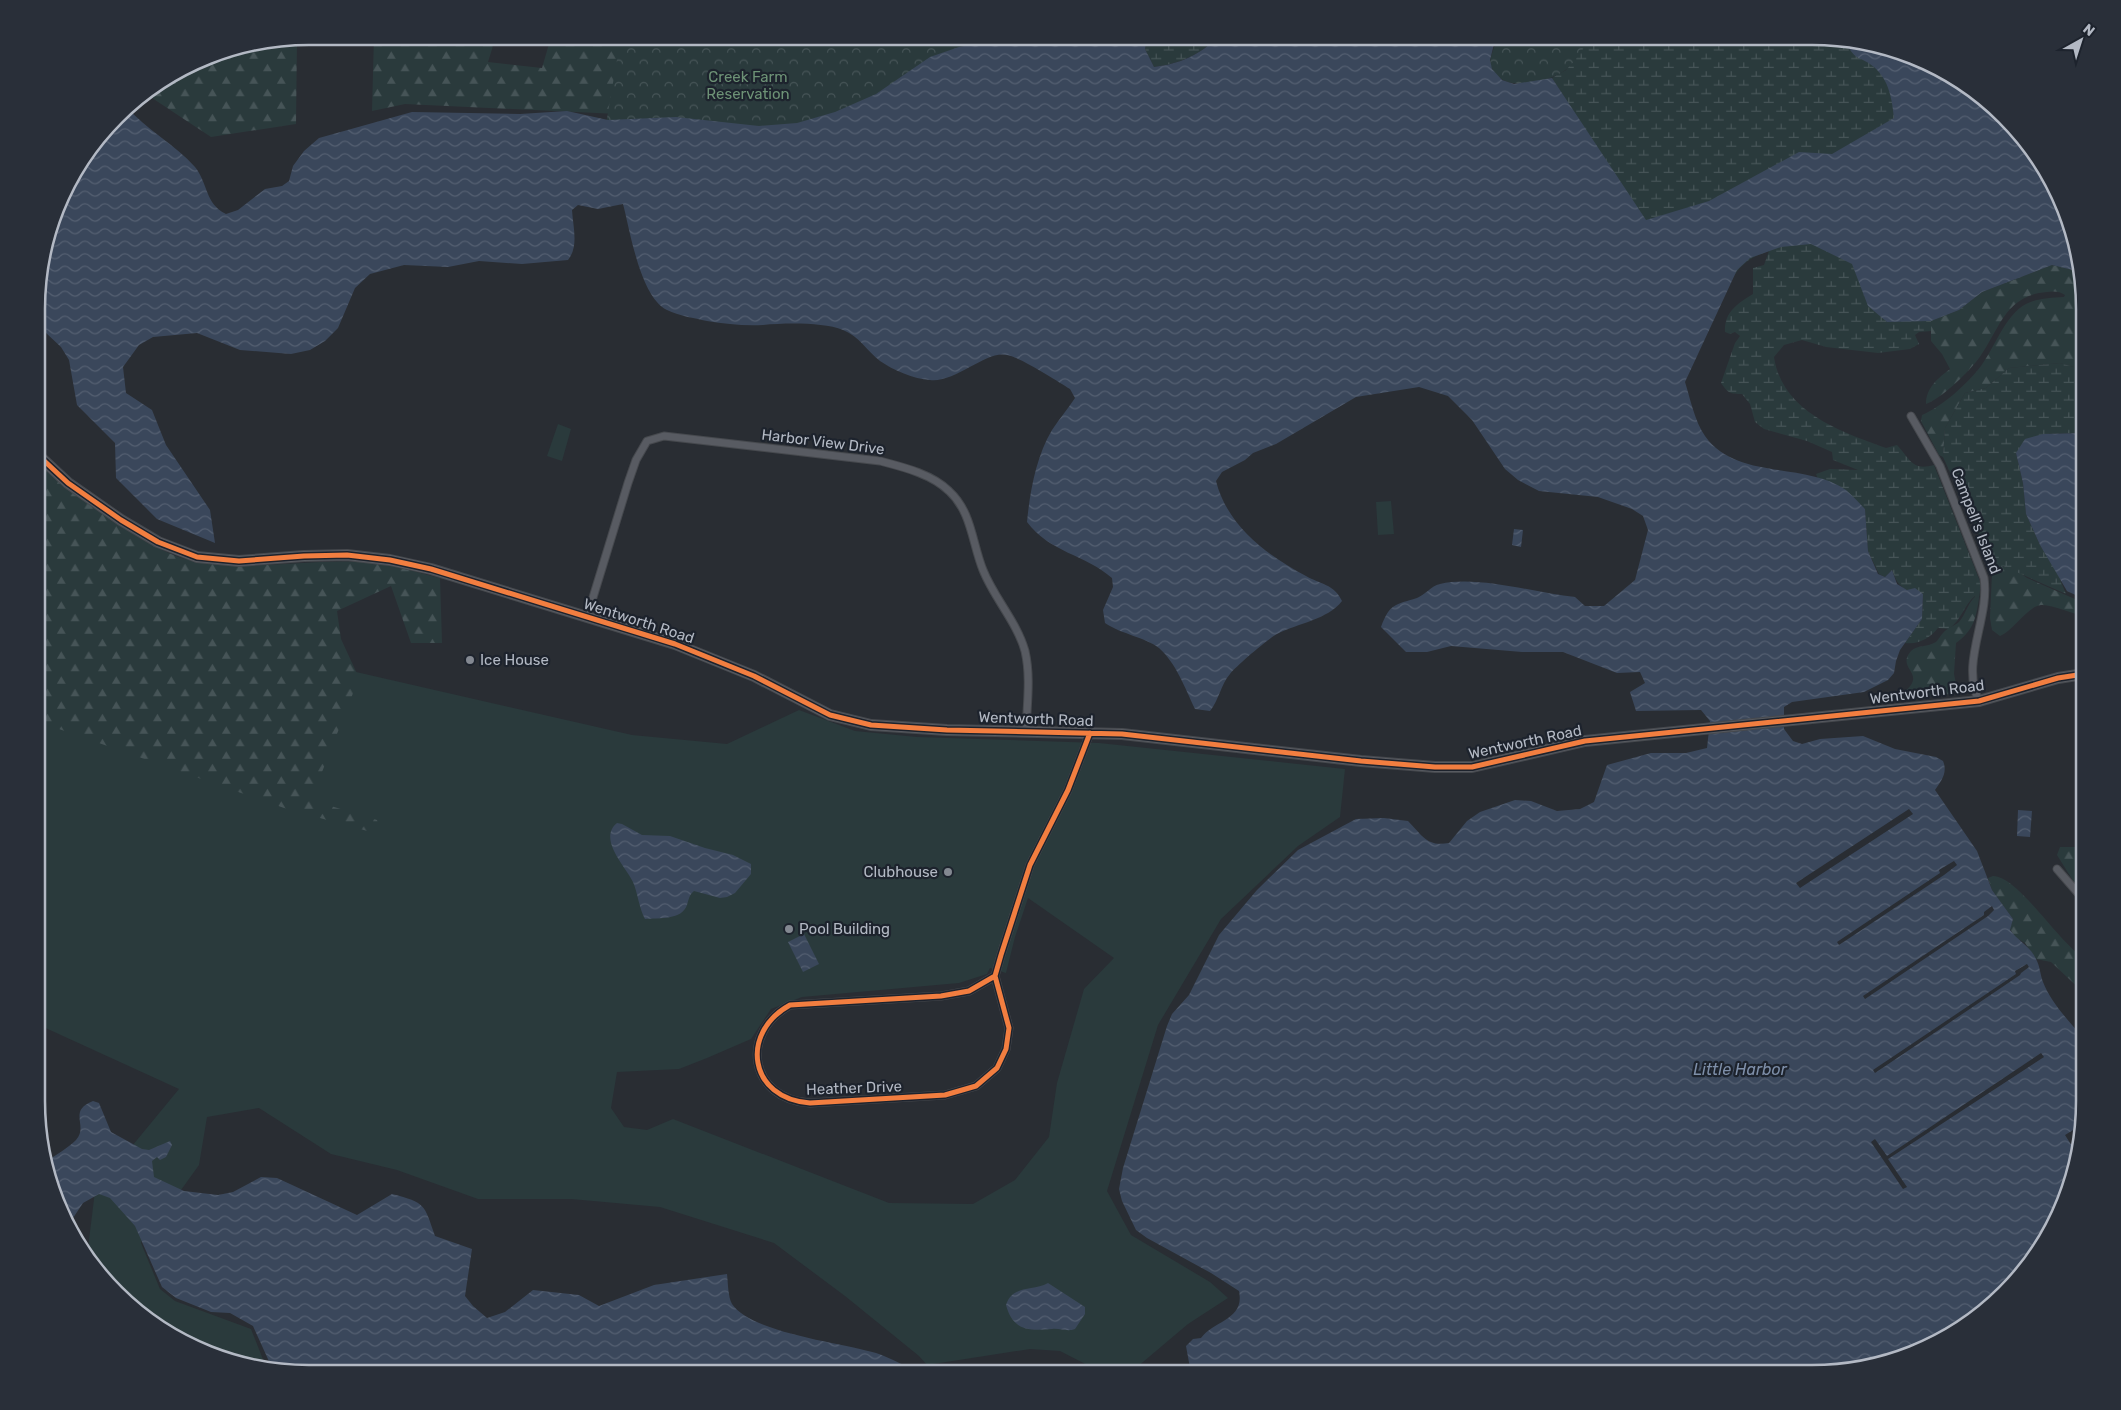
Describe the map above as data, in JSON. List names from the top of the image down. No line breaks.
{"streets":{"main road":["Wentworth Road"],"street":["Harbor View Drive","Campell's Island","Heather Drive"]},"crossings":[["Harbor View Drive","Wentworth Road"],["Campell's Island","Wentworth Road"]],"water":["Little Harbor"],"parks":["Creek Farm Reservation"],"places":["Ice House","Clubhouse","Pool Building"],"north":"top right"}
